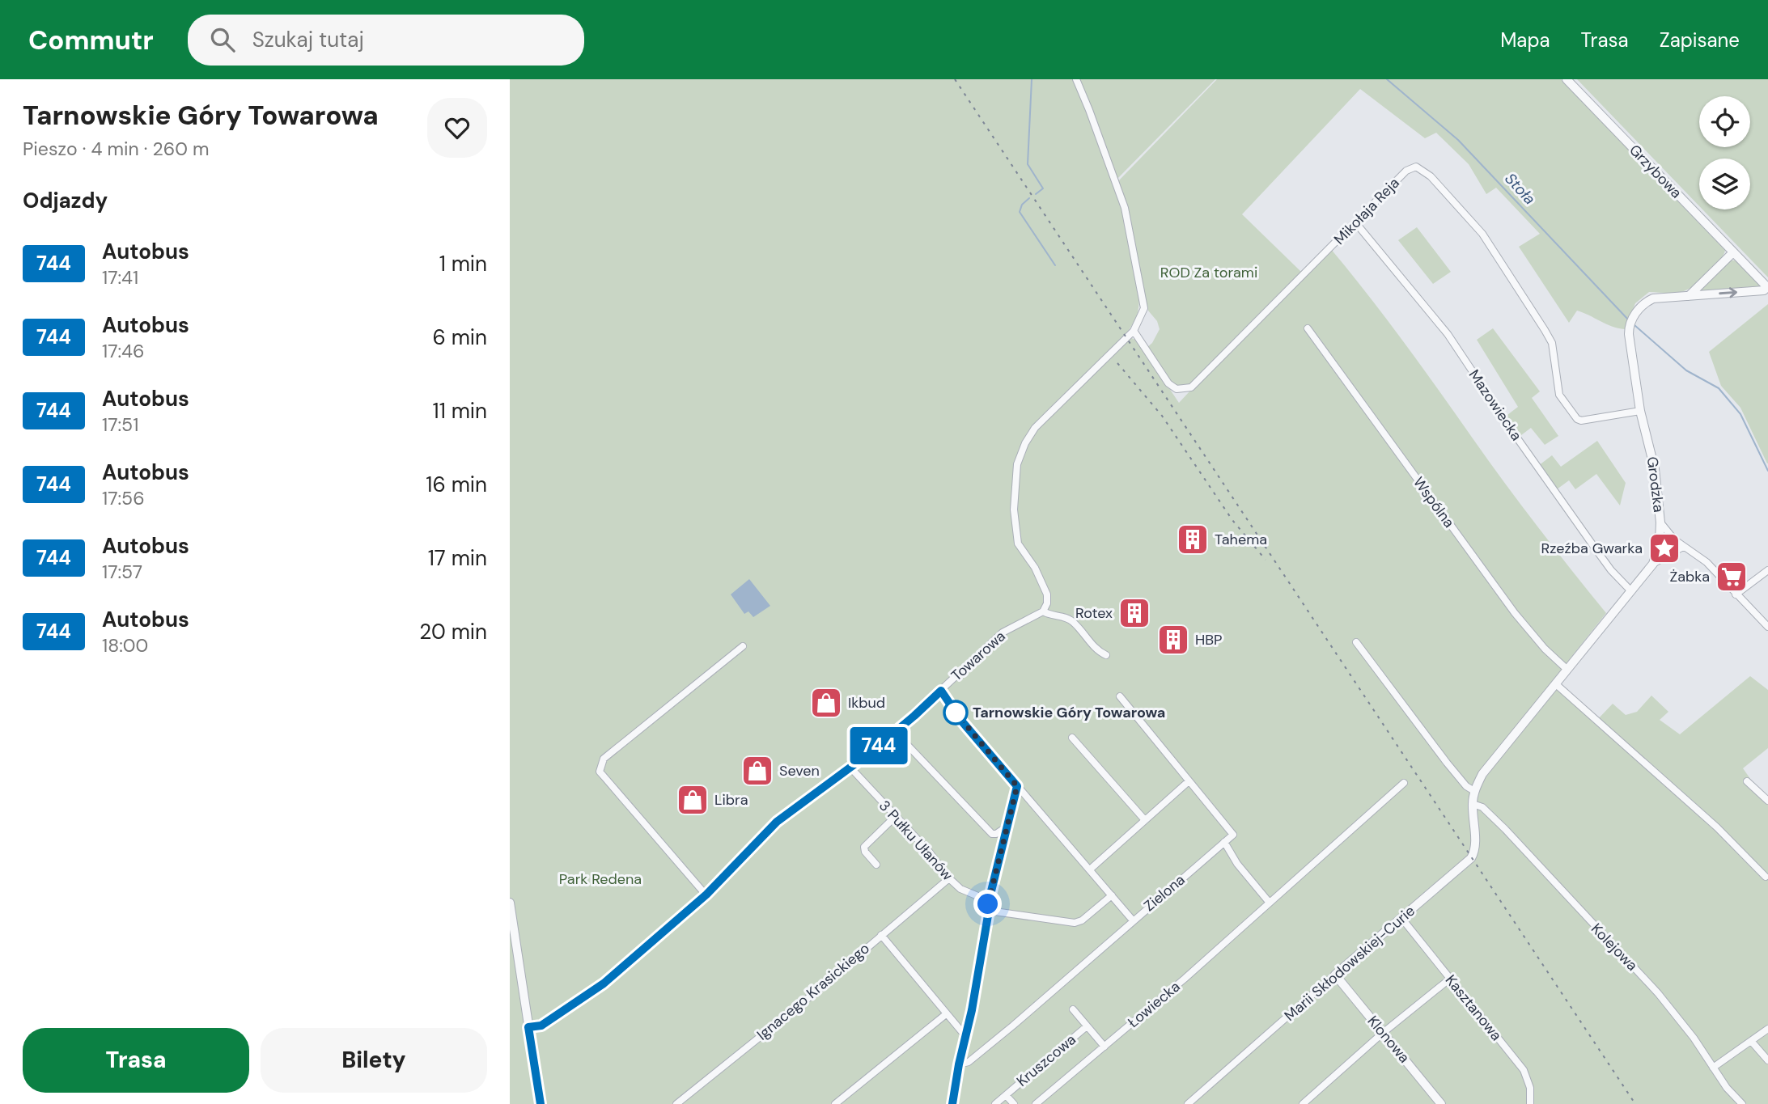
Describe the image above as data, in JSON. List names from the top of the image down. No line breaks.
{"streets":{"street":["Grzybowa","Mikołaja Reja","Mazowiecka","Grodzka","Wspólna","Towarowa","3 Pułku Ułanów","Zielona","Kolejowa","Marii Skłodowskiej-Curie","Ignacego Krasickiego","Łowiecka","Kasztanowa","Klonowa","Kruszcowa"]},"crossings":[["Grzybowa","Grodzka"],["Mikołaja Reja","Mazowiecka"],["Mikołaja Reja","Grodzka"],["Mazowiecka","Grodzka"],["Grodzka","Wspólna"],["Grodzka","Kolejowa"],["Grodzka","Marii Skłodowskiej-Curie"],["Towarowa","3 Pułku Ułanów"],["3 Pułku Ułanów","Ignacego Krasickiego"],["Kolejowa","Marii Skłodowskiej-Curie"],["Marii Skłodowskiej-Curie","Kasztanowa"],["Marii Skłodowskiej-Curie","Klonowa"],["Łowiecka","Kruszcowa"]],"water":["Stoła"],"parks":["ROD Za torami","Park Redena"],"places":{"building":["Tahema","Rotex","HBP"],"place":["Rzeźba Gwarka"],"supermarket":["Żabka"],"shop":["Ikbud","Seven","Libra"],"other":["Tarnowskie Góry Towarowa"]},"lines":["bus line 744"],"page":{"header":"Commutr","search":"Szukaj tutaj","nav":["Mapa","Trasa","Zapisane"],"heading":[["Tarnowskie Góry Towarowa","Pieszo · 4 min · 260 m"],"Odjazdy"],"on_map":"744","list":[{"mark":"744","name":"Autobus","note":"17:41","value":"1 min"},{"mark":"744","name":"Autobus","note":"17:46","value":"6 min"},{"mark":"744","name":"Autobus","note":"17:51","value":"11 min"},{"mark":"744","name":"Autobus","note":"17:56","value":"16 min"},{"mark":"744","name":"Autobus","note":"17:57","value":"17 min"},{"mark":"744","name":"Autobus","note":"18:00","value":"20 min"}],"buttons":["Trasa","Bilety"]}}
